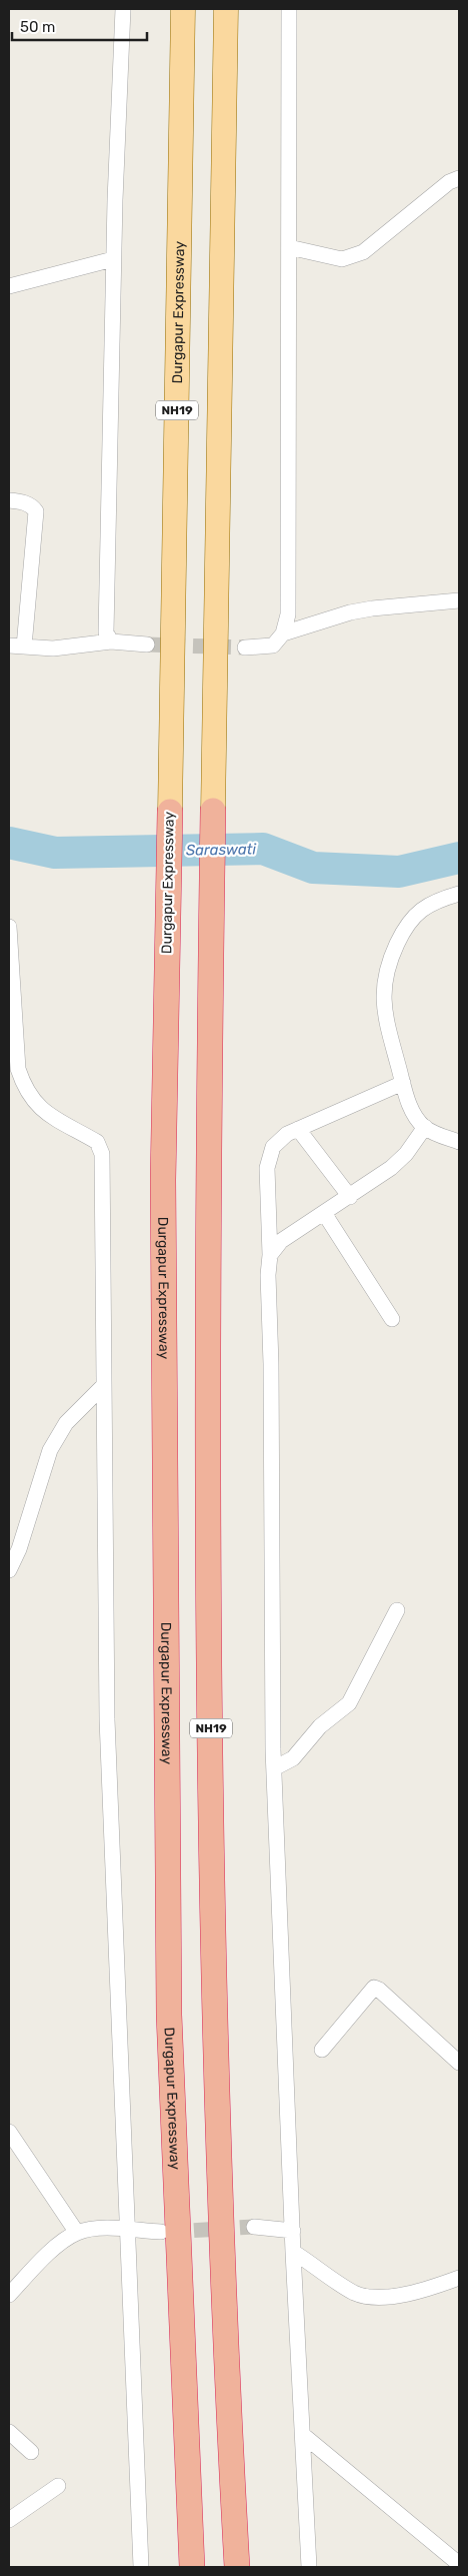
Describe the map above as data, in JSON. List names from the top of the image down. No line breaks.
{"streets":{"highway":["Durgapur Expressway","NH19"]},"water":["Saraswati"],"scale_bar":"50 m"}
